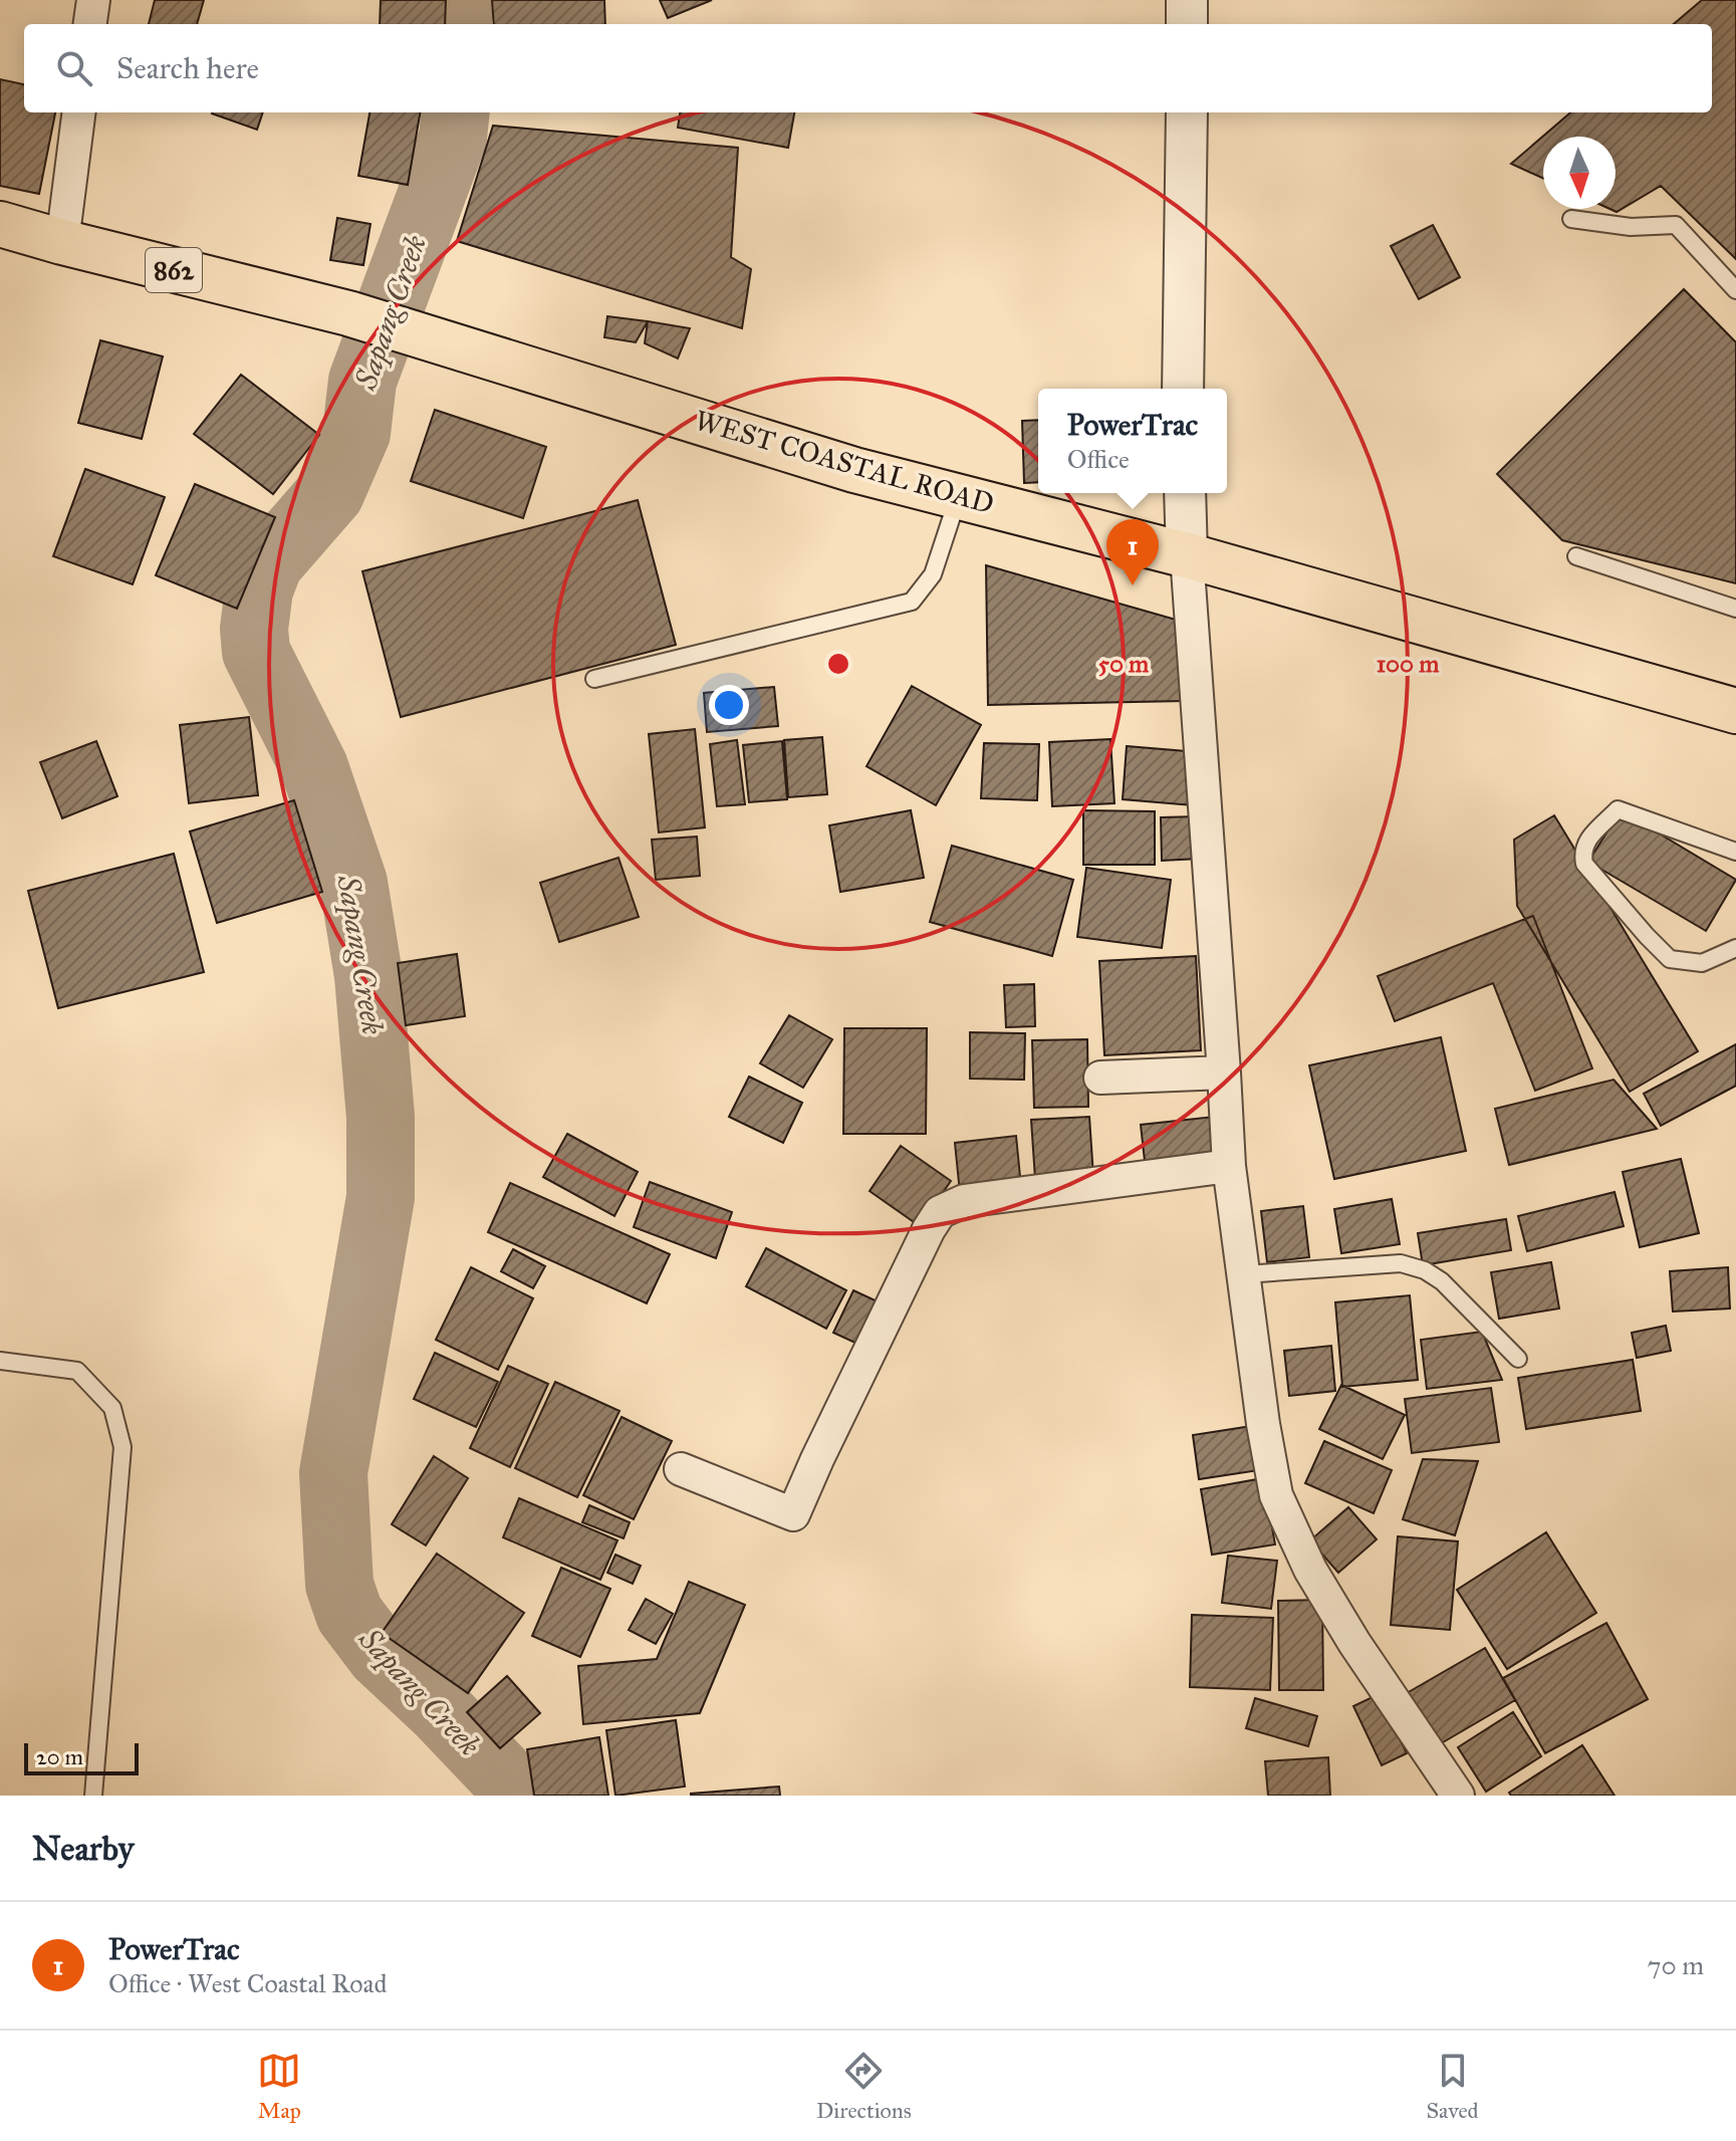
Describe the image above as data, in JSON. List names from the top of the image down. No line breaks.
{"streets":{"main road":["862","WEST COASTAL ROAD"]},"water":["Sapang Creek"],"scale_bar":"20 m","north":"bottom","page":{"search":"Search here","popup":["PowerTrac","Office"],"pins":"1","scale":"20 m","heading":"Nearby","list":[{"mark":"1","name":"PowerTrac","note":"Office · West Coastal Road","value":"70 m"}],"nav":["Map","Directions","Saved"]},"rings":["50 m","100 m"]}
